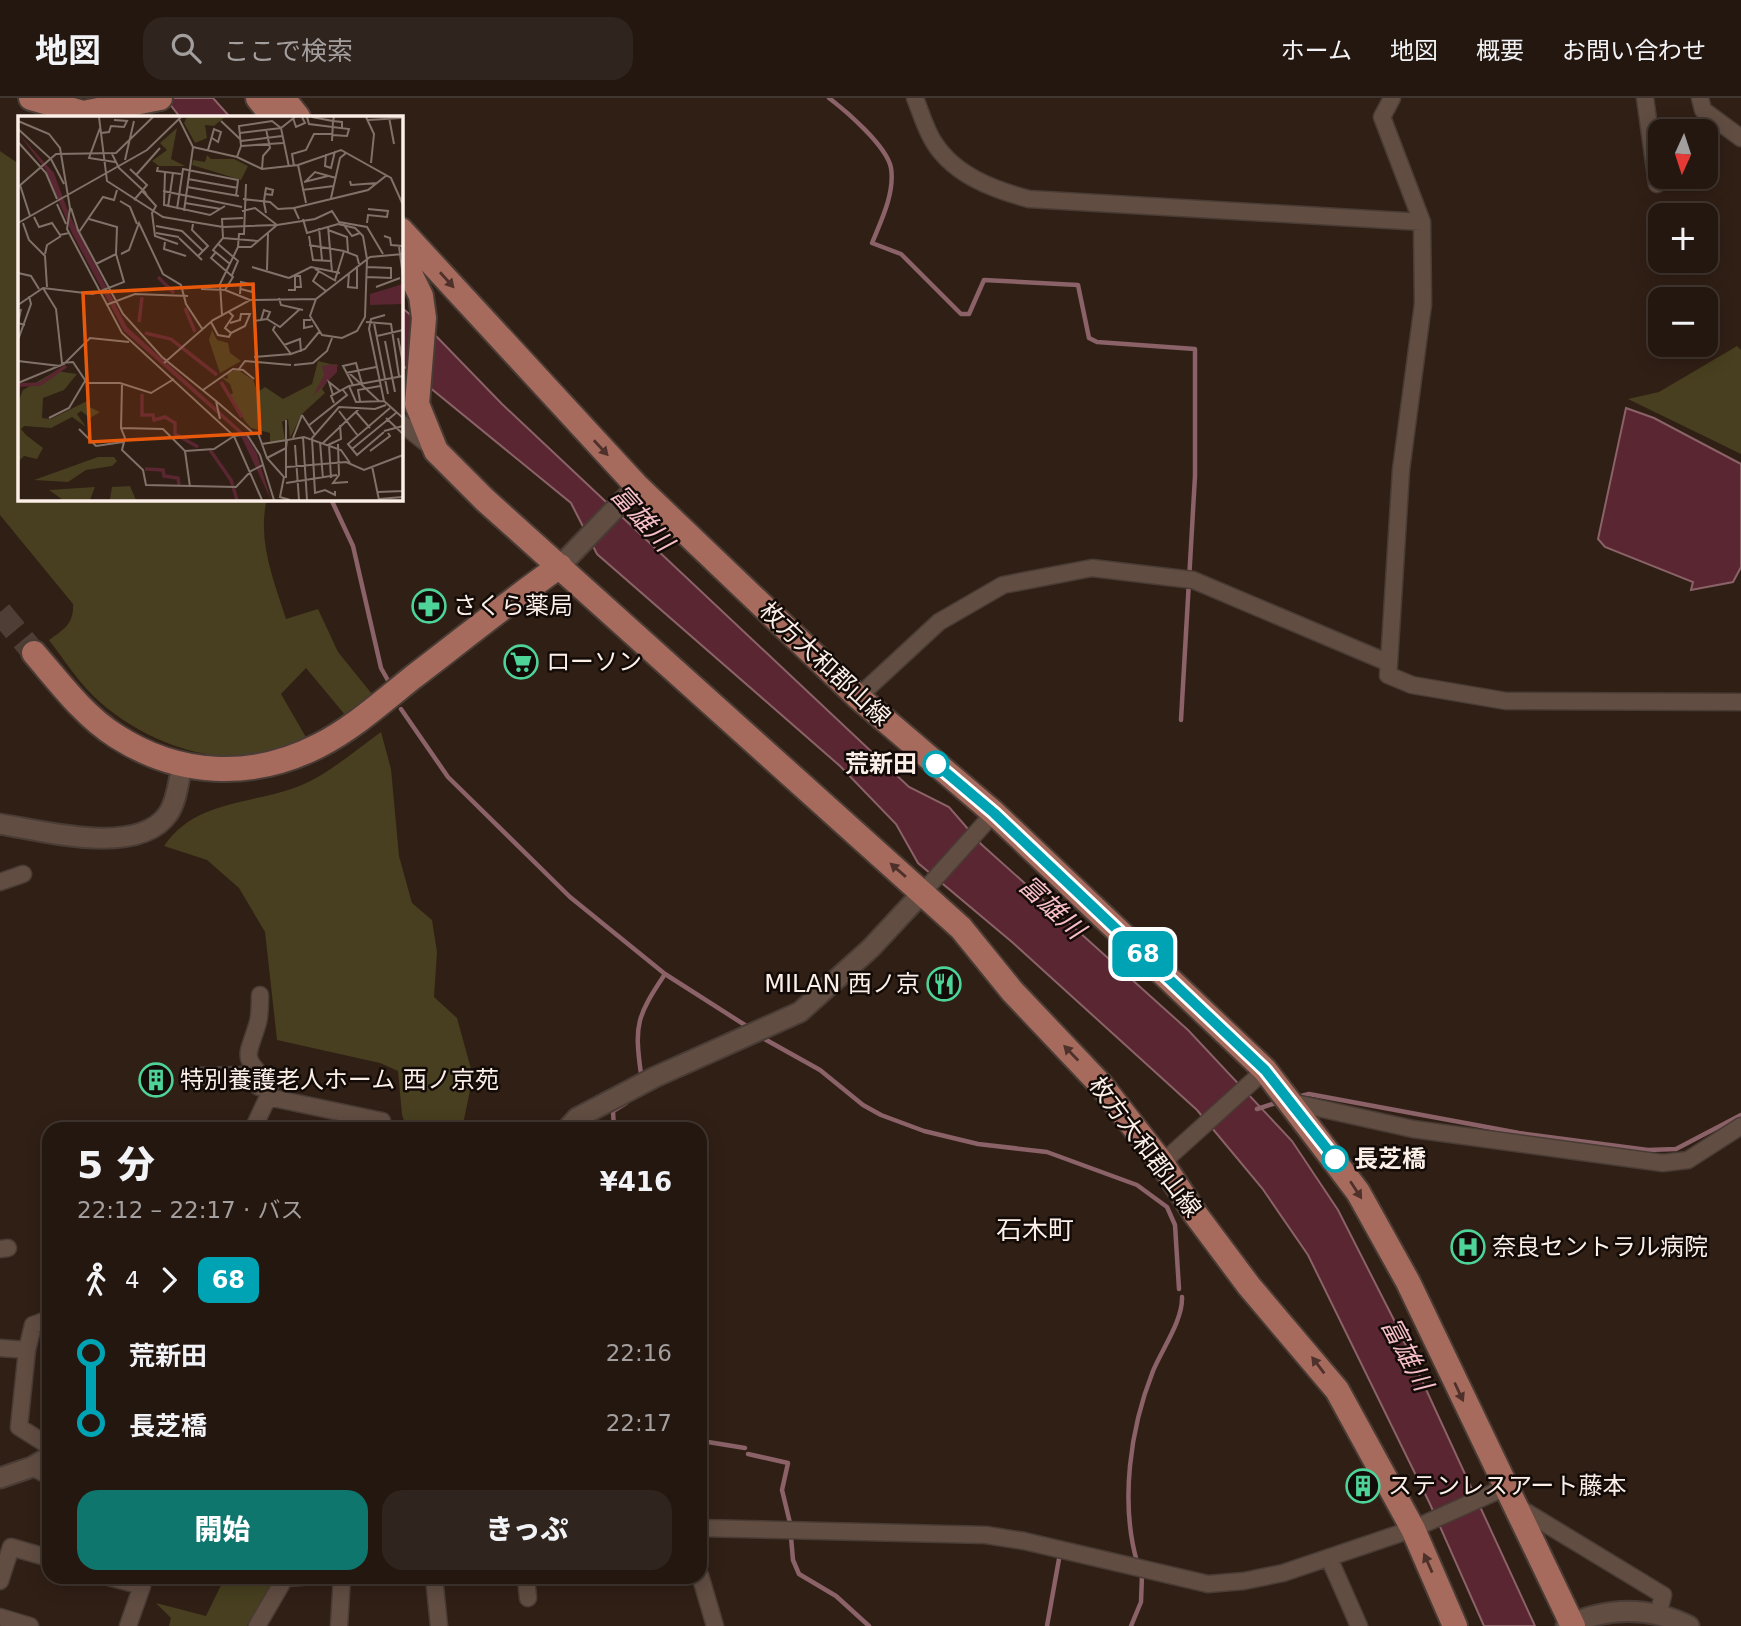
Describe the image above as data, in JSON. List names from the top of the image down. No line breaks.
{"streets":{"main road":["枚方大和郡山線"]},"districts":["石木町"],"water":["富雄川"],"places":{"pharmacy":["さくら薬局"],"supermarket":["ローソン"],"other":["荒新田","長芝橋"],"restaurant":["MILAN 西ノ京"],"building":["特別養護老人ホーム 西ノ京苑","ステンレスアート藤本"],"hospital":["奈良セントラル病院"]},"lines":["bus line 68"],"north":"bottom","page":{"header":"地図","search":"ここで検索","nav":["ホーム","地図","概要","お問い合わせ"],"on_map":"68","map_buttons":["+","−"],"heading":["5 分","22:12 – 22:17 · バス","¥416"],"legs":["4","68"],"list":[{"name":"荒新田","value":"22:16"},{"name":"長芝橋","value":"22:17"}],"buttons":["開始","きっぷ"]}}
